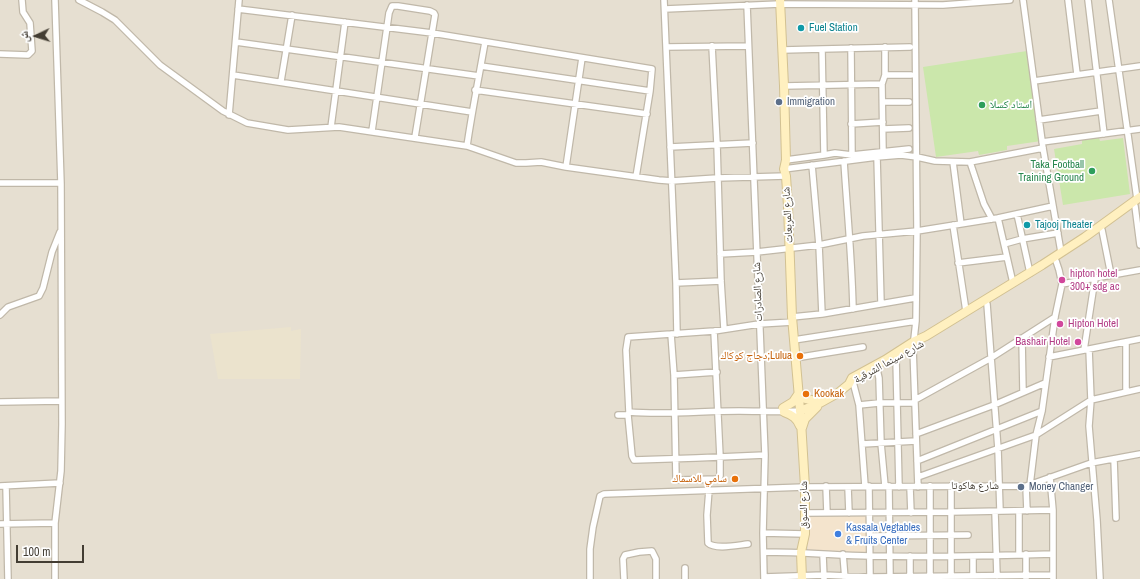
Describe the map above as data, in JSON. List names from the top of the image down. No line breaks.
{"streets":{"street":["شارع المربعات","شارع الصادرات","شارع سينما الشرقية","شارع هاكوتا","شارع السوق"]},"crossings":[["شارع المربعات","شارع السوق"],["شارع الصادرات","شارع هاكوتا"],["شارع هاكوتا","شارع السوق"]],"places":["Fuel Station","Immigration","استاد كسلا","Taka Football Training Ground","Tajooj Theater","hipton hotel 300+ sdg ac","Hipton Hotel","Bashair Hotel","دجاج كوكاك;Lulua","Kookak","سامي للاسماك","Money Changer","Kassala Vegtables & Fruits Center"],"scale_bar":"100 m","north":"left"}
